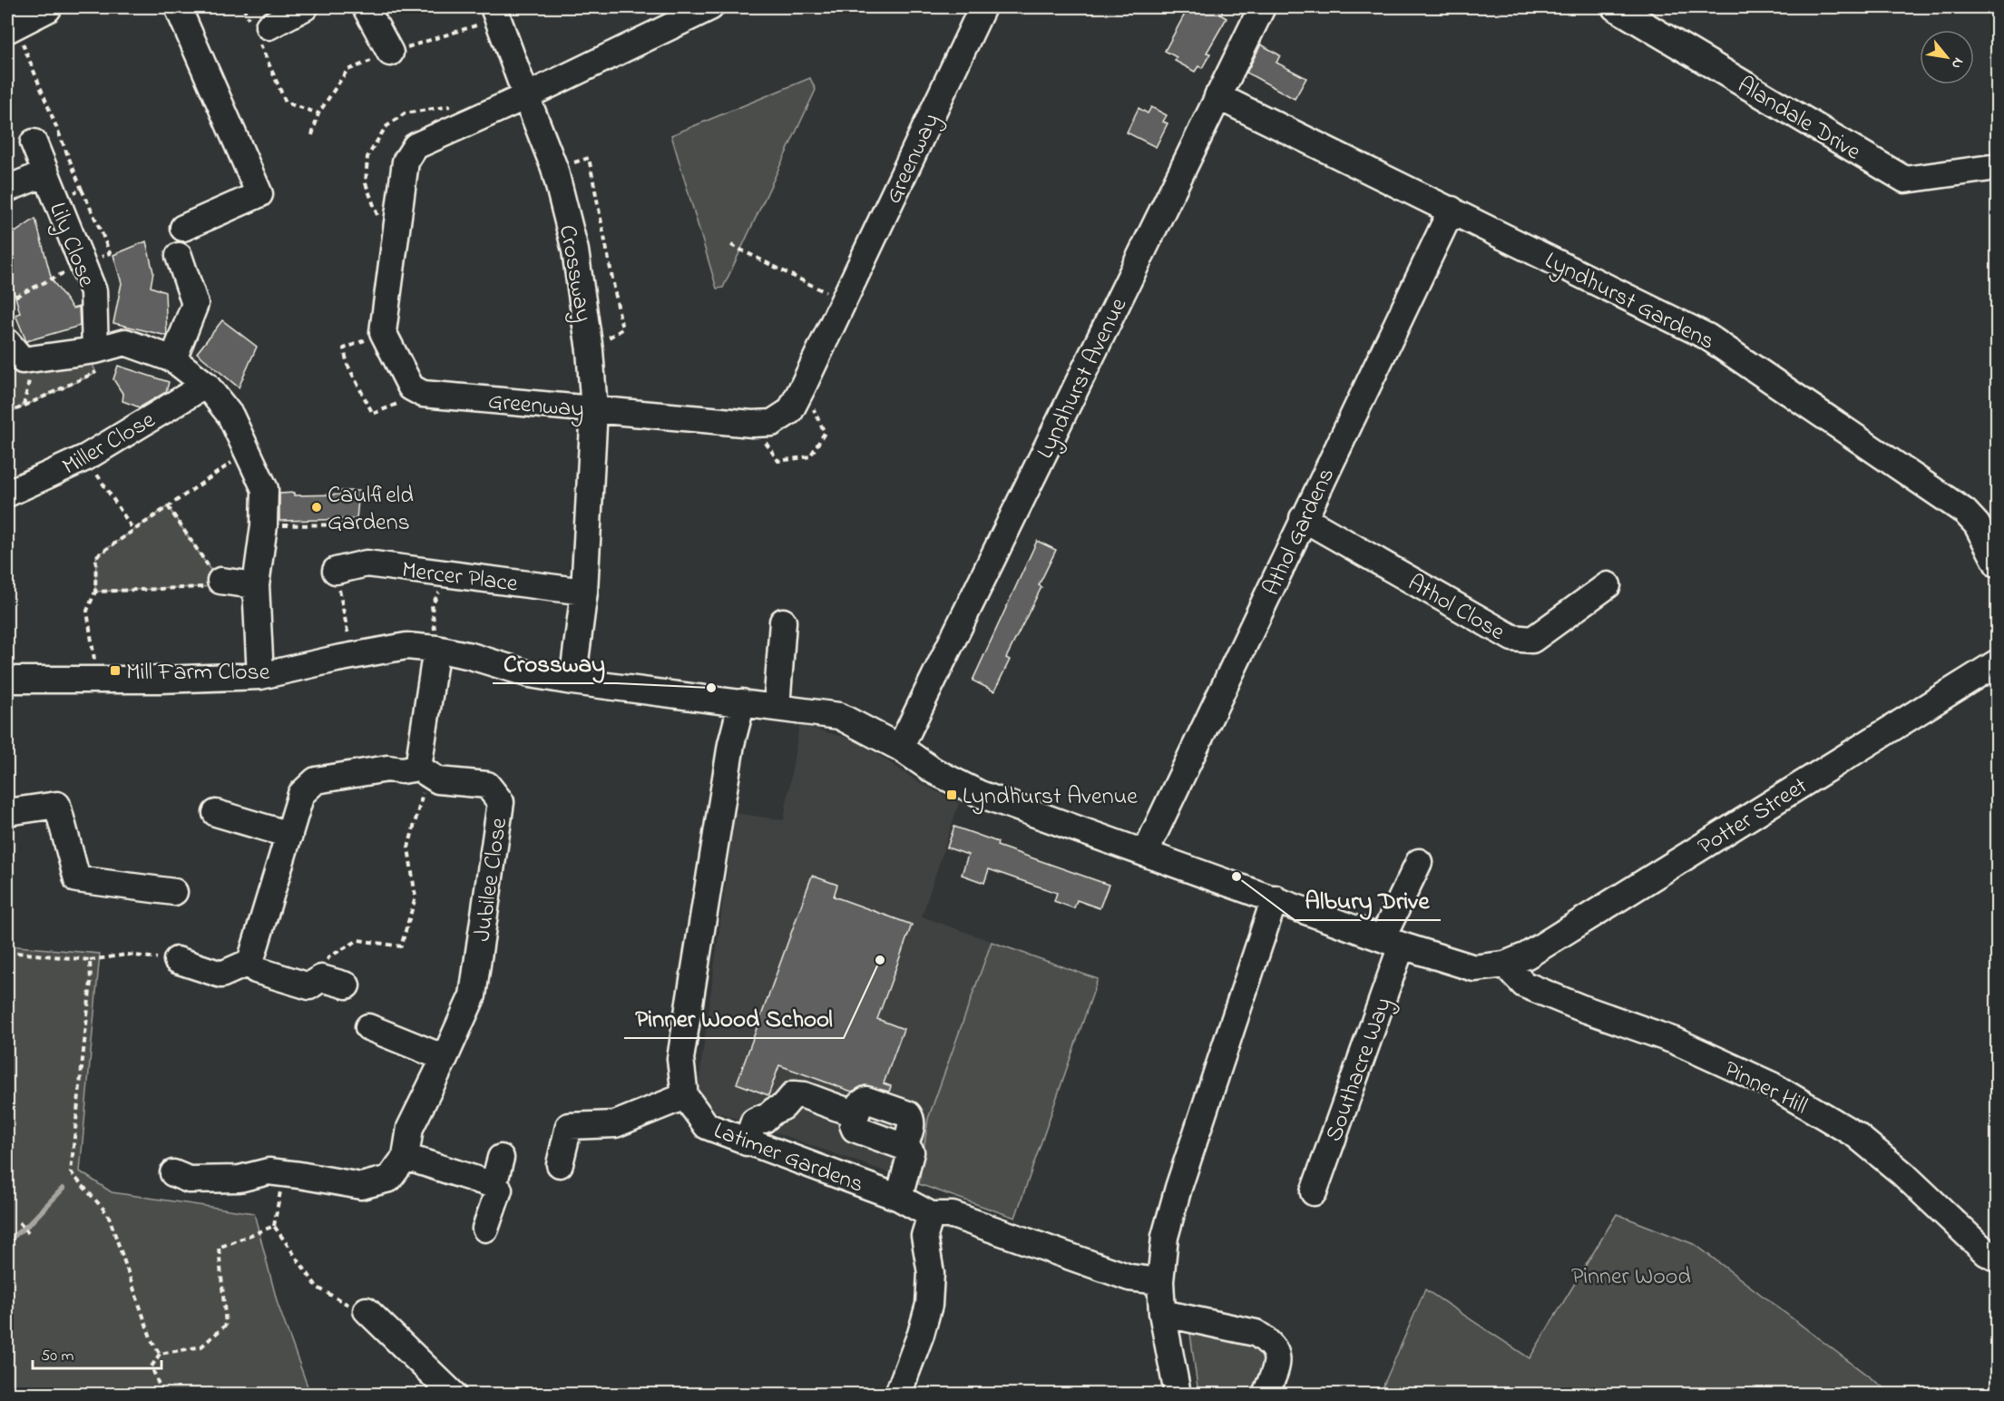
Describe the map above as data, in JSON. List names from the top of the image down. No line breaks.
{"streets":{"street":["Alandale Drive","Greenway","Lily Close","Crossway","Lyndhurst Gardens","Lyndhurst Avenue","Miller Close","Athol Gardens","Mercer Place","Athol Close","Potter Street","Jubilee Close","Southacre Way","Pinner Hill","Latimer Gardens"]},"crossings":[["Greenway","Crossway"],["Crossway","Mercer Place"],["Crossway","Potter Street"],["Lyndhurst Gardens","Lyndhurst Avenue"],["Lyndhurst Gardens","Athol Gardens"],["Lyndhurst Avenue","Potter Street"],["Athol Gardens","Athol Close"],["Athol Gardens","Potter Street"],["Potter Street","Southacre Way"],["Potter Street","Pinner Hill"],["Potter Street","Latimer Gardens"]],"parks":["Pinner Wood"],"places":{"other":["Caulfield Gardens","Crossway","Albury Drive","Pinner Wood School"],"transit":["Mill Farm Close","Lyndhurst Avenue"]},"scale_bar":"50 m","north":"bottom right"}
